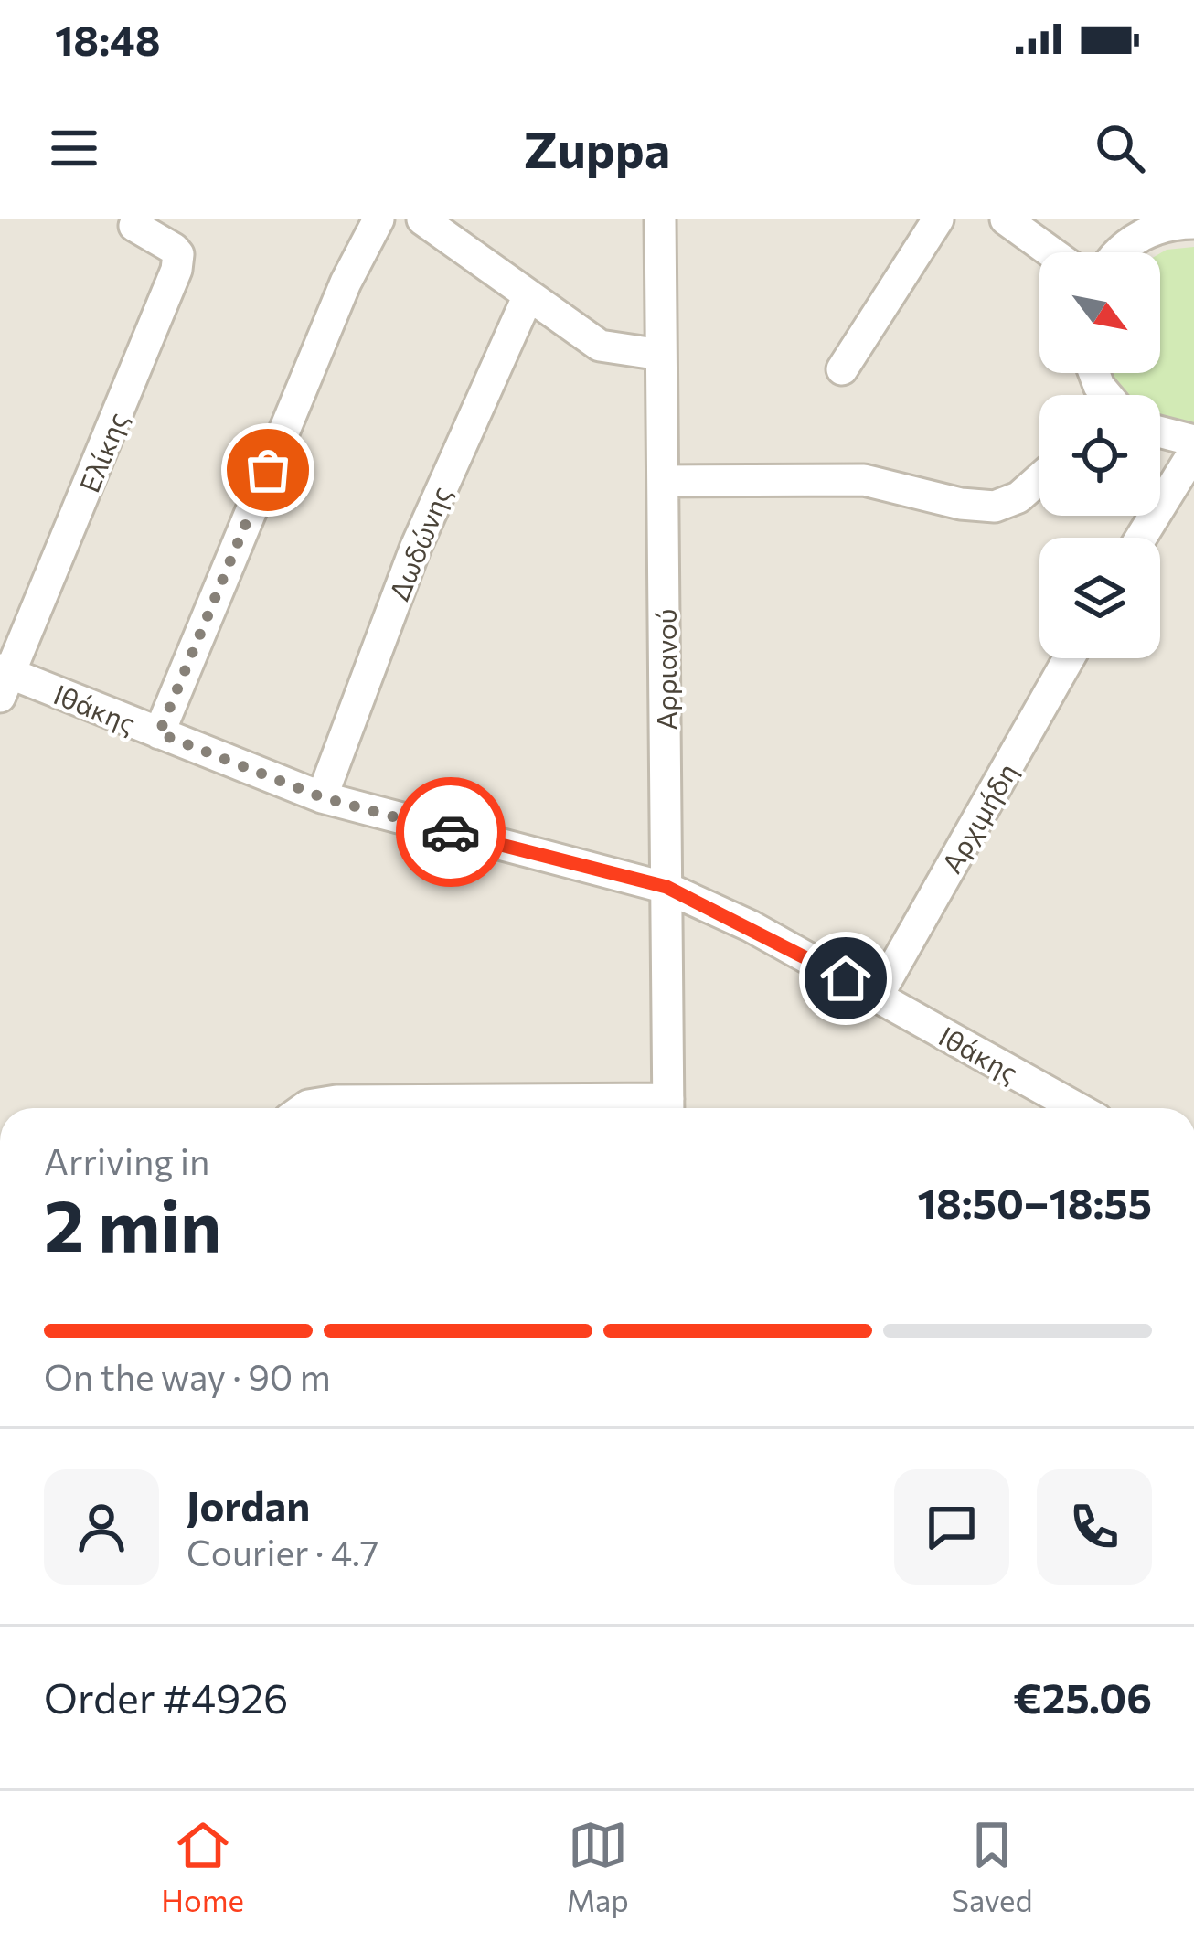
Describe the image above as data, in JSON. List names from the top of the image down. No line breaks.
{"streets":{"street":["Ελίκης","Δωδώνης","Αρριανού","Ιθάκης","Αρχιμήδη"]},"crossings":[["Ελίκης","Ιθάκης"],["Δωδώνης","Ιθάκης"],["Αρριανού","Ιθάκης"],["Ιθάκης","Αρχιμήδη"]],"north":"bottom right","page":{"status":"18:48","header":"Zuppa","heading":["2 min","Arriving in","18:50–18:55"],"panel":["Jordan","Courier · 4.7","Order #4926","€25.06"],"bar":"On the way · 90 m","tabs":["Home","Map","Saved"]}}
